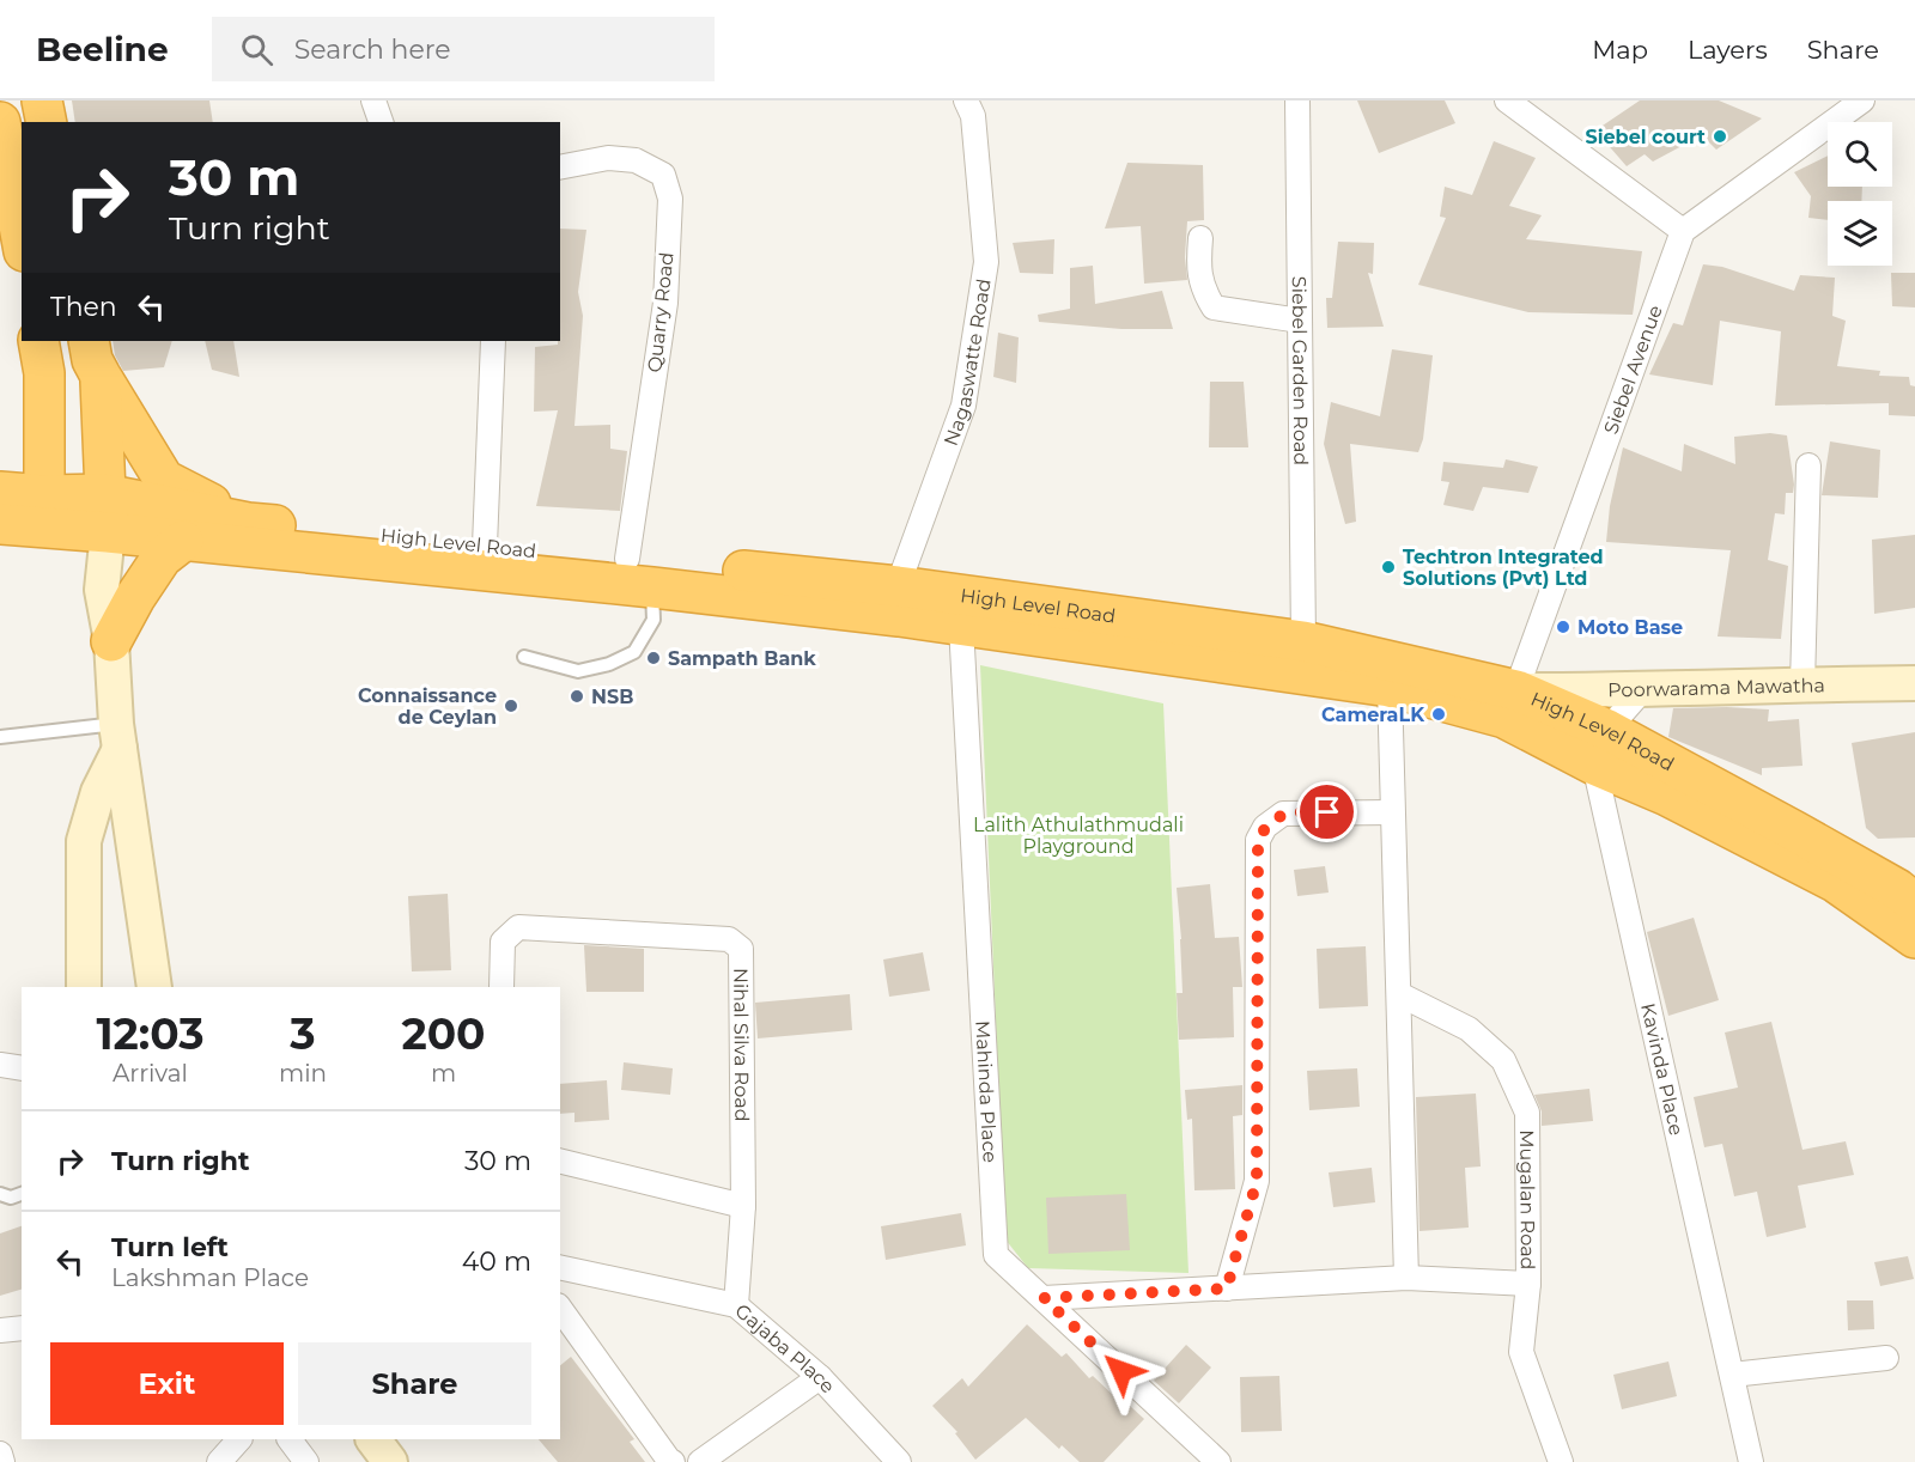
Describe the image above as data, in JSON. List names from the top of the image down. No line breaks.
{"streets":{"highway":["High Level Road"],"main road":["Poorwarama Mawatha"],"street":["Quarry Road","Nagaswatte Road","Siebel Garden Road","Siebel Avenue","Nihal Silva Road","Kavinda Place","Mahinda Place","Mugalan Road","Gajaba Place"]},"crossings":[["Quarry Road","High Level Road"],["Nagaswatte Road","High Level Road"],["Siebel Garden Road","High Level Road"],["Siebel Avenue","High Level Road"],["Siebel Avenue","Poorwarama Mawatha"],["High Level Road","Poorwarama Mawatha"],["High Level Road","Kavinda Place"],["High Level Road","Mahinda Place"],["Nihal Silva Road","Gajaba Place"]],"parks":["Lalith Athulathmudali Playground"],"places":["Siebel court","Techtron Integrated Solutions (Pvt) Ltd","Moto Base","Sampath Bank","NSB","Connaissance de Ceylan","CameraLK"],"page":{"header":"Beeline","search":"Search here","nav":["Map","Layers","Share"],"turn":["30 m","Turn right"],"then":"Then","eta":["12:03","Arrival","3","min","200","m"],"list":[{"name":"Turn right","value":"30 m"},{"name":"Turn left","note":"Lakshman Place","value":"40 m"}],"buttons":["Exit","Share"]}}
